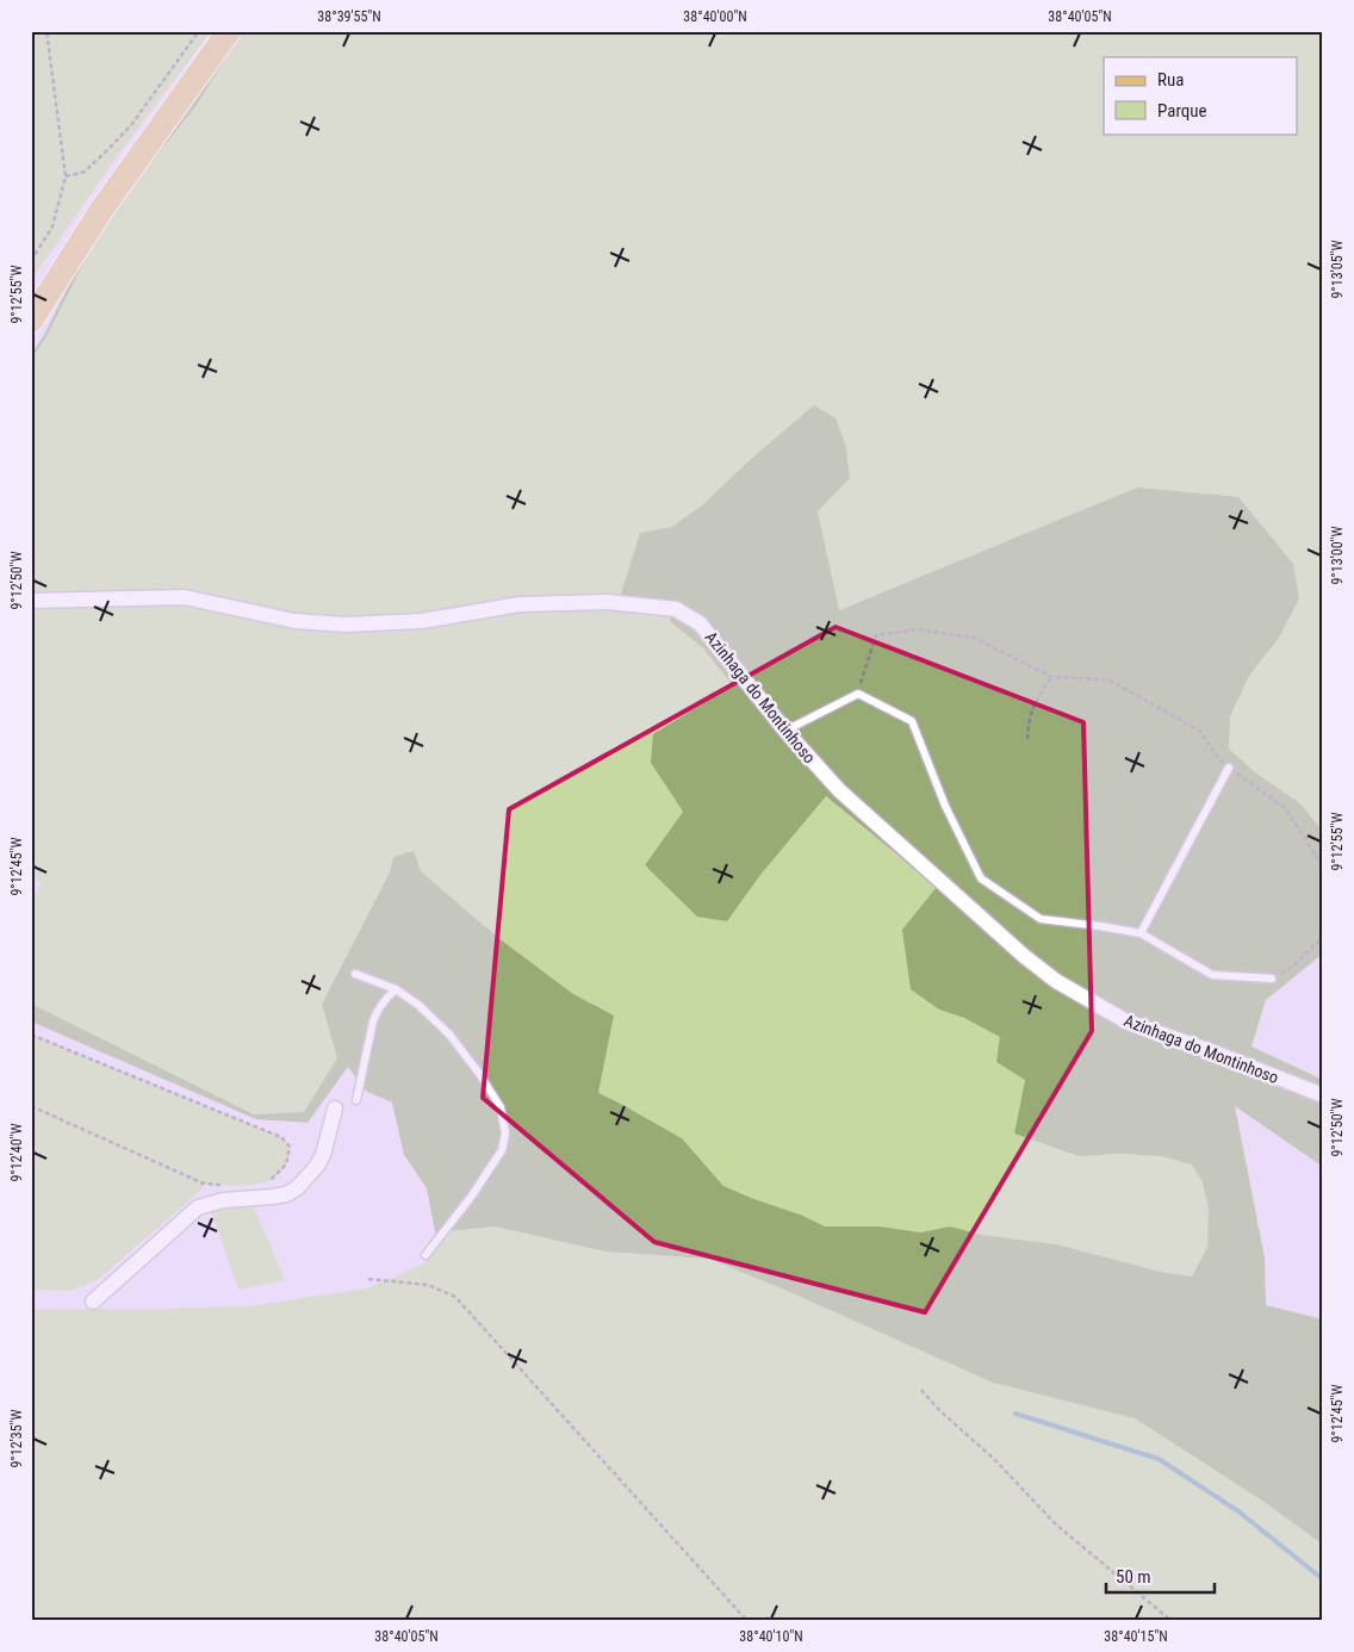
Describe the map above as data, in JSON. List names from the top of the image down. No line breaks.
{"streets":{"street":["Azinhaga do Montinhoso"]},"legend":["Rua","Parque"],"scale_bar":"50 m","coordinates":["38°39'55\"N","38°40'00\"N","38°40'05\"N","9°13'05\"W","9°12'55\"W","9°13'00\"W","9°12'50\"W","9°12'45\"W","9°12'40\"W","9°12'35\"W","38°40'10\"N","38°40'15\"N"]}
